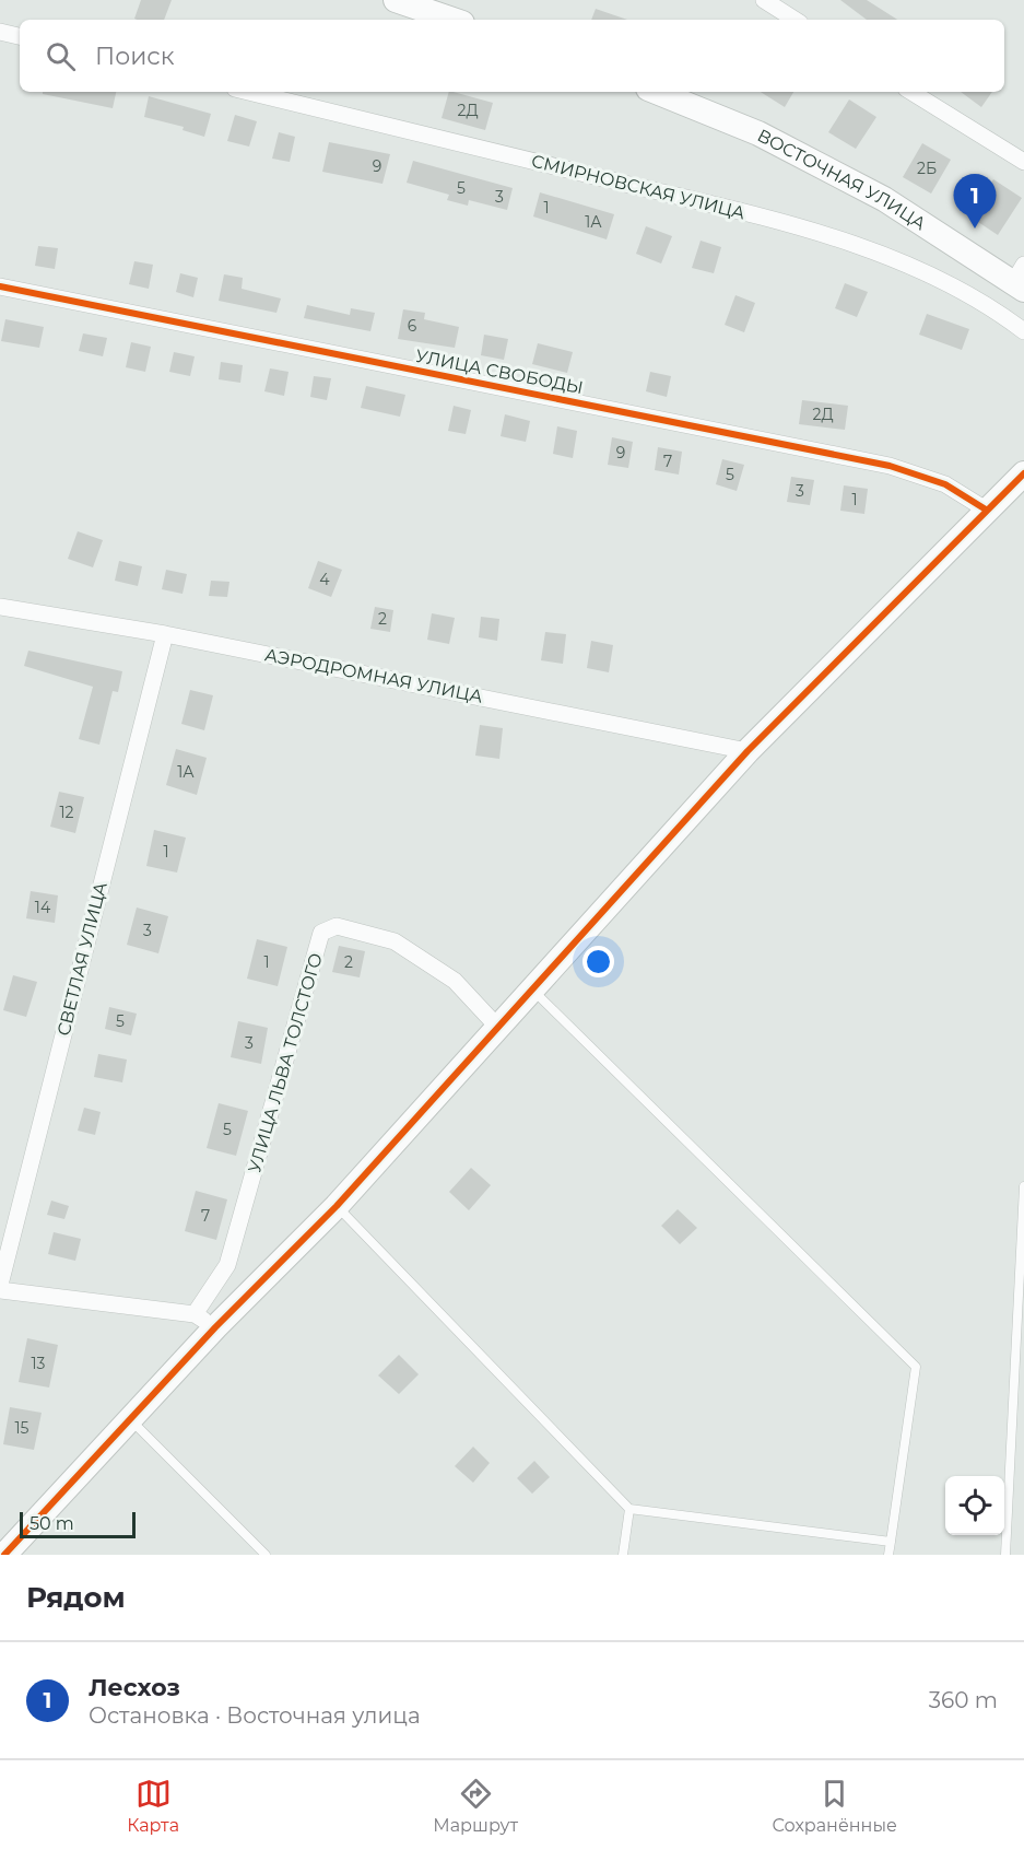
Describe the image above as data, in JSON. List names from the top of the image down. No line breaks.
{"streets":{"street":["ВОСТОЧНАЯ УЛИЦА","СМИРНОВСКАЯ УЛИЦА","УЛИЦА СВОБОДЫ","АЭРОДРОМНАЯ УЛИЦА","СВЕТЛАЯ УЛИЦА","УЛИЦА ЛЬВА ТОЛСТОГО"]},"crossings":[["АЭРОДРОМНАЯ УЛИЦА","СВЕТЛАЯ УЛИЦА"]],"house_numbers":["2Д","9","2Б","5","3","1","1А","6","2Д","9","7","5","3","1","4","2","1А","12","1","14","3","1","2","5","3","5","7","13","15"],"scale_bar":"50 m","page":{"search":"Поиск","pins":"1","scale":"50 m","heading":"Рядом","list":[{"mark":"1","name":"Лесхоз","note":"Остановка · Восточная улица","value":"360 m"}],"nav":["Карта","Маршрут","Сохранённые"]}}
